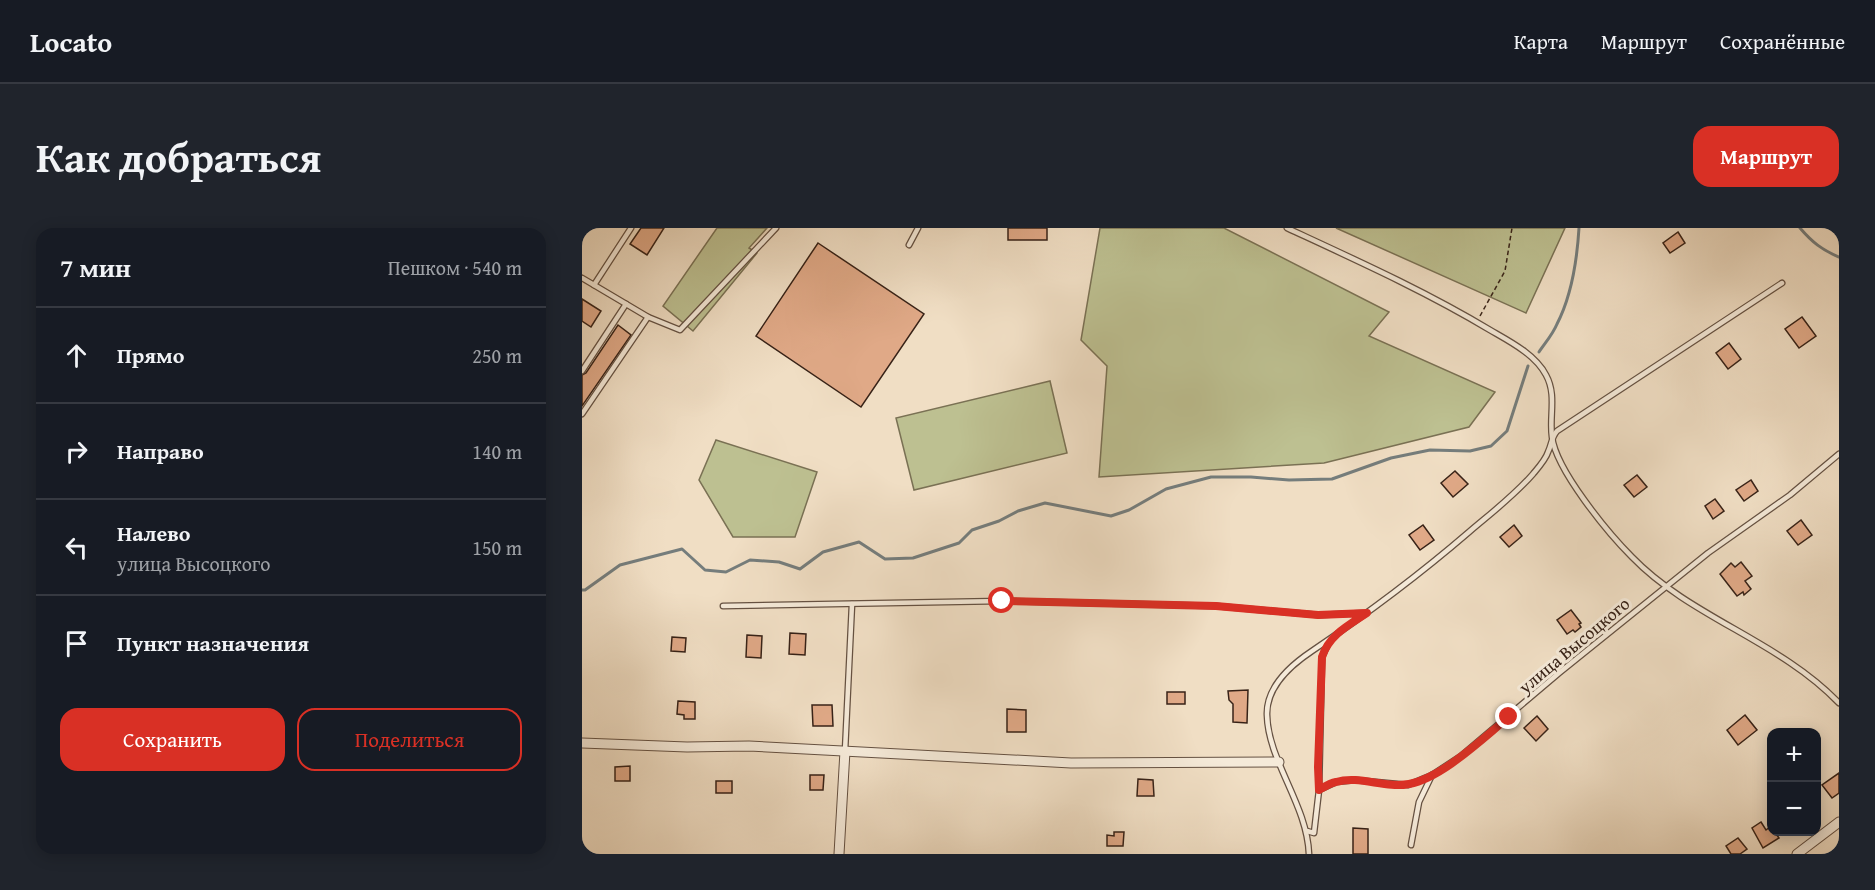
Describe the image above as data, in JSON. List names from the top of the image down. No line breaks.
{"streets":{"lane":["улица Высоцкого"]},"page":{"header":"Locato","nav":["Карта","Маршрут","Сохранённые"],"title":"Как добраться","buttons":["Маршрут",["Сохранить","Поделиться"]],"heading":["7 мин","Пешком · 540 m"],"list":[["Прямо","250 m"],["Направо","140 m"],["Налево","улица Высоцкого","150 m"],"Пункт назначения"],"map_buttons":["+","−"]}}
